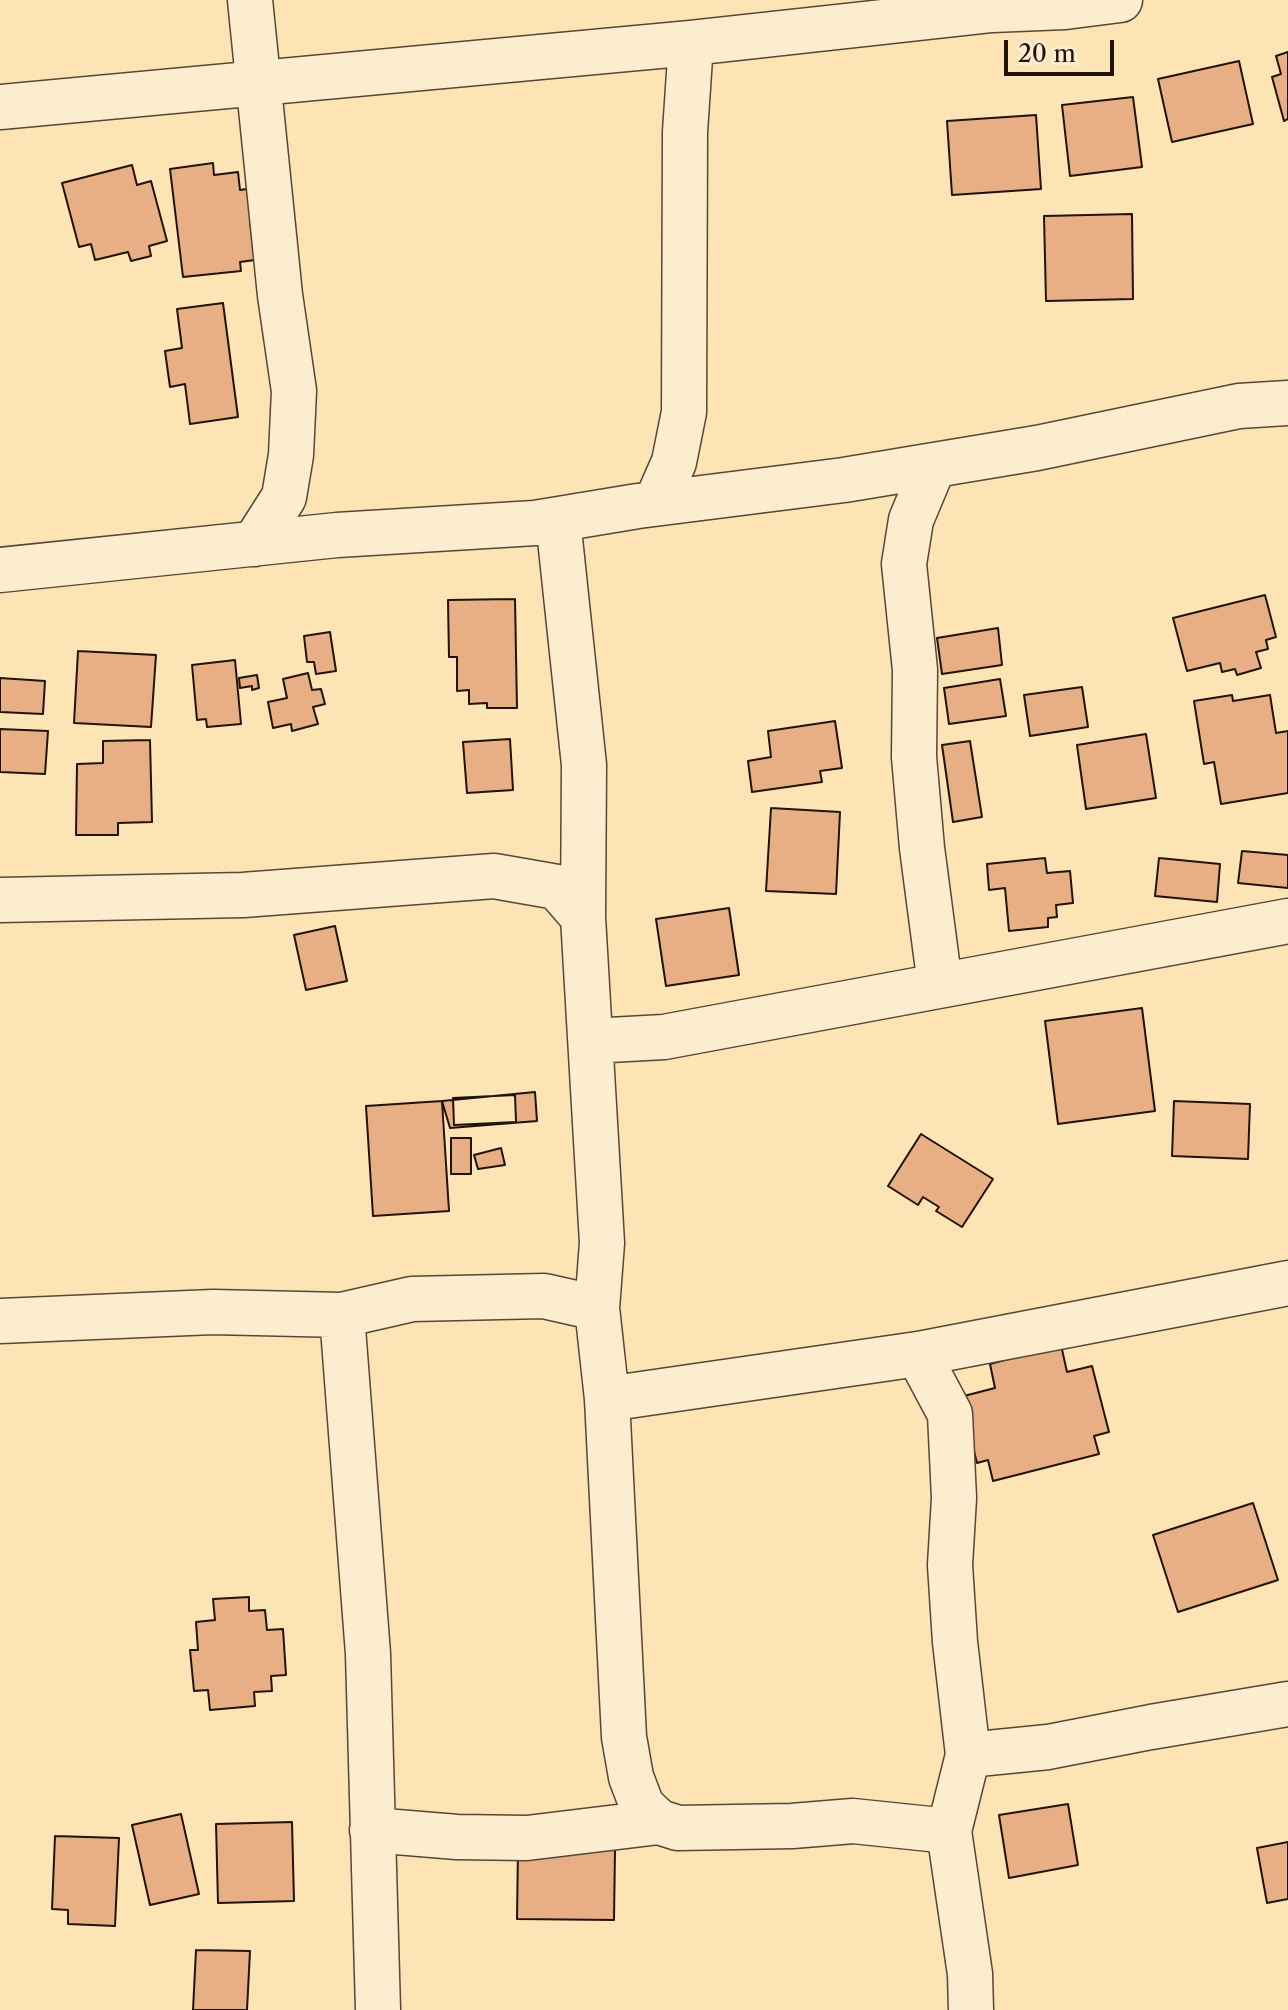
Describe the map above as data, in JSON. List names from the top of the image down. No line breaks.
{"scale_bar":"20 m"}
